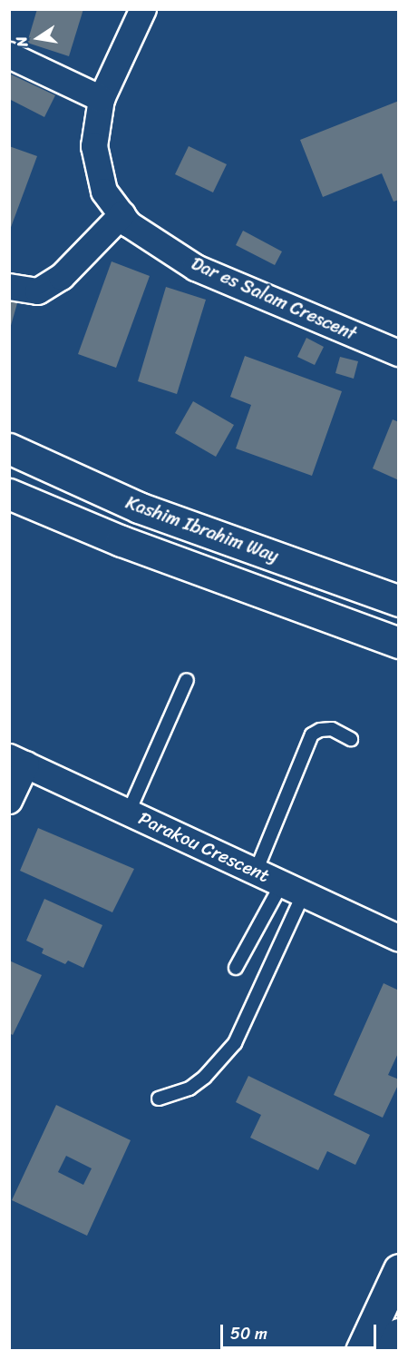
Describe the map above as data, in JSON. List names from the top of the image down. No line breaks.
{"streets":{"main road":["Kashim Ibrahim Way"],"street":["Dar es Salam Crescent","Parakou Crescent"]},"scale_bar":"50 m","north":"left"}
